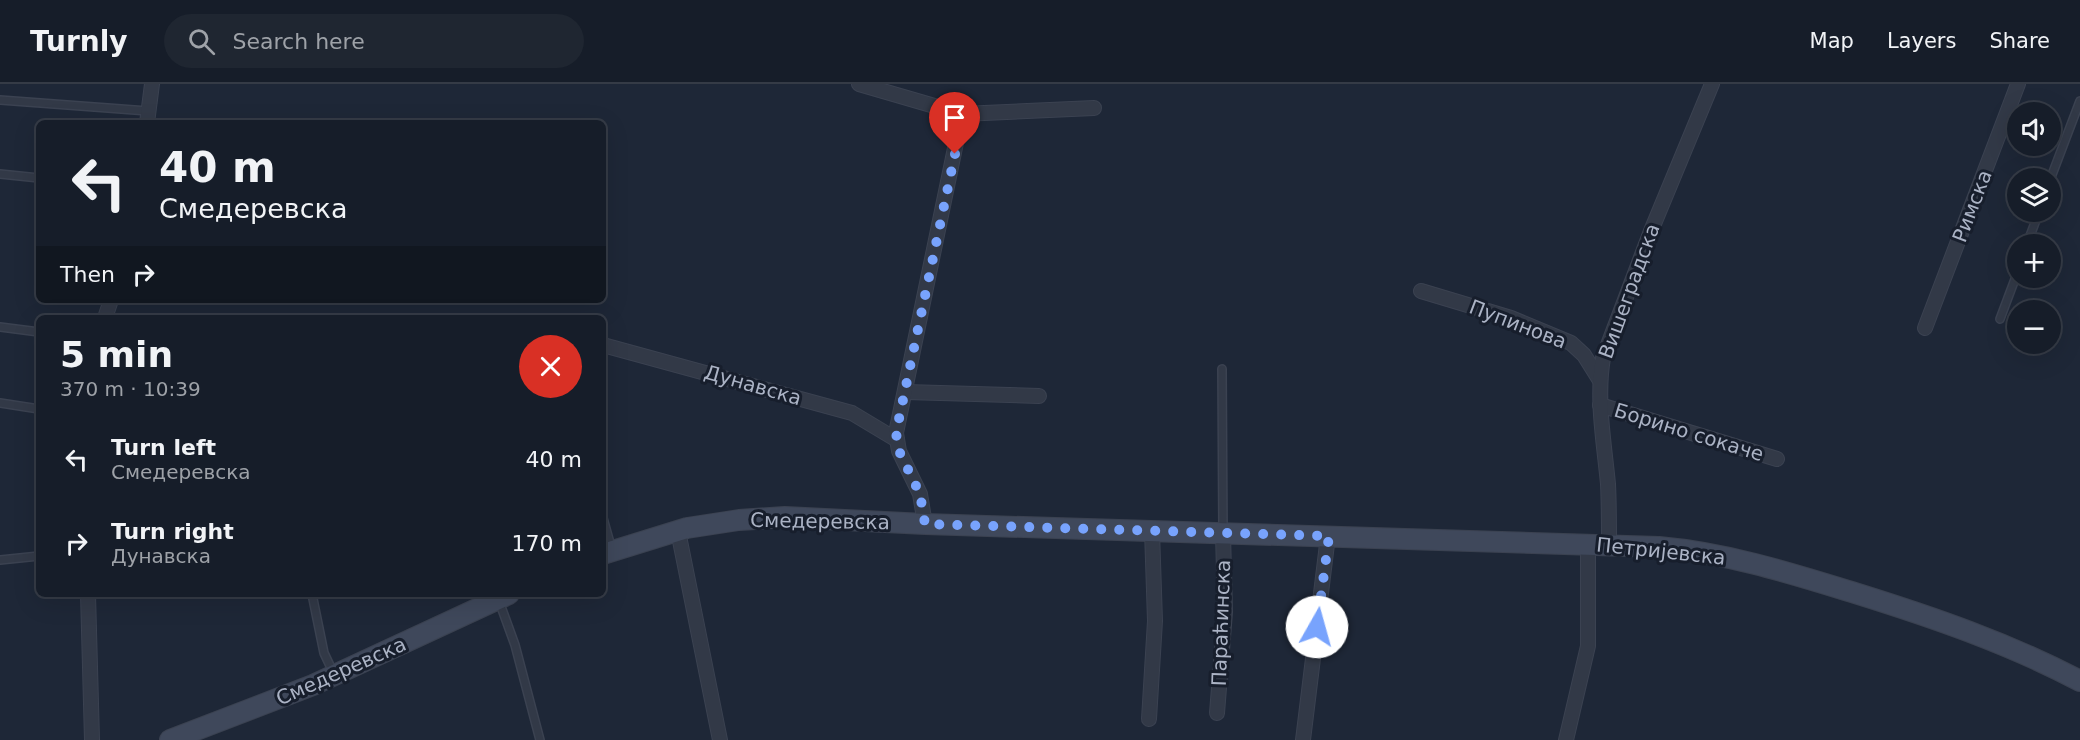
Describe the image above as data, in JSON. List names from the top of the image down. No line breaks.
{"streets":{"main road":["Смедеревска","Петријевска"],"street":["Римска","Вишеградска","Пупинова","Дунавска","Борино сокаче","Параћинска"]},"crossings":[["Вишеградска","Пупинова"],["Вишеградска","Борино сокаче"],["Вишеградска","Петријевска"],["Смедеревска","Петријевска"],["Смедеревска","Параћинска"]],"page":{"header":"Turnly","search":"Search here","nav":["Map","Layers","Share"],"map_buttons":["+","−"],"turn":["40 m","Смедеревска"],"then":"Then","heading":["5 min","370 m · 10:39"],"list":[{"name":"Turn left","note":"Смедеревска","value":"40 m"},{"name":"Turn right","note":"Дунавска","value":"170 m"}]}}
